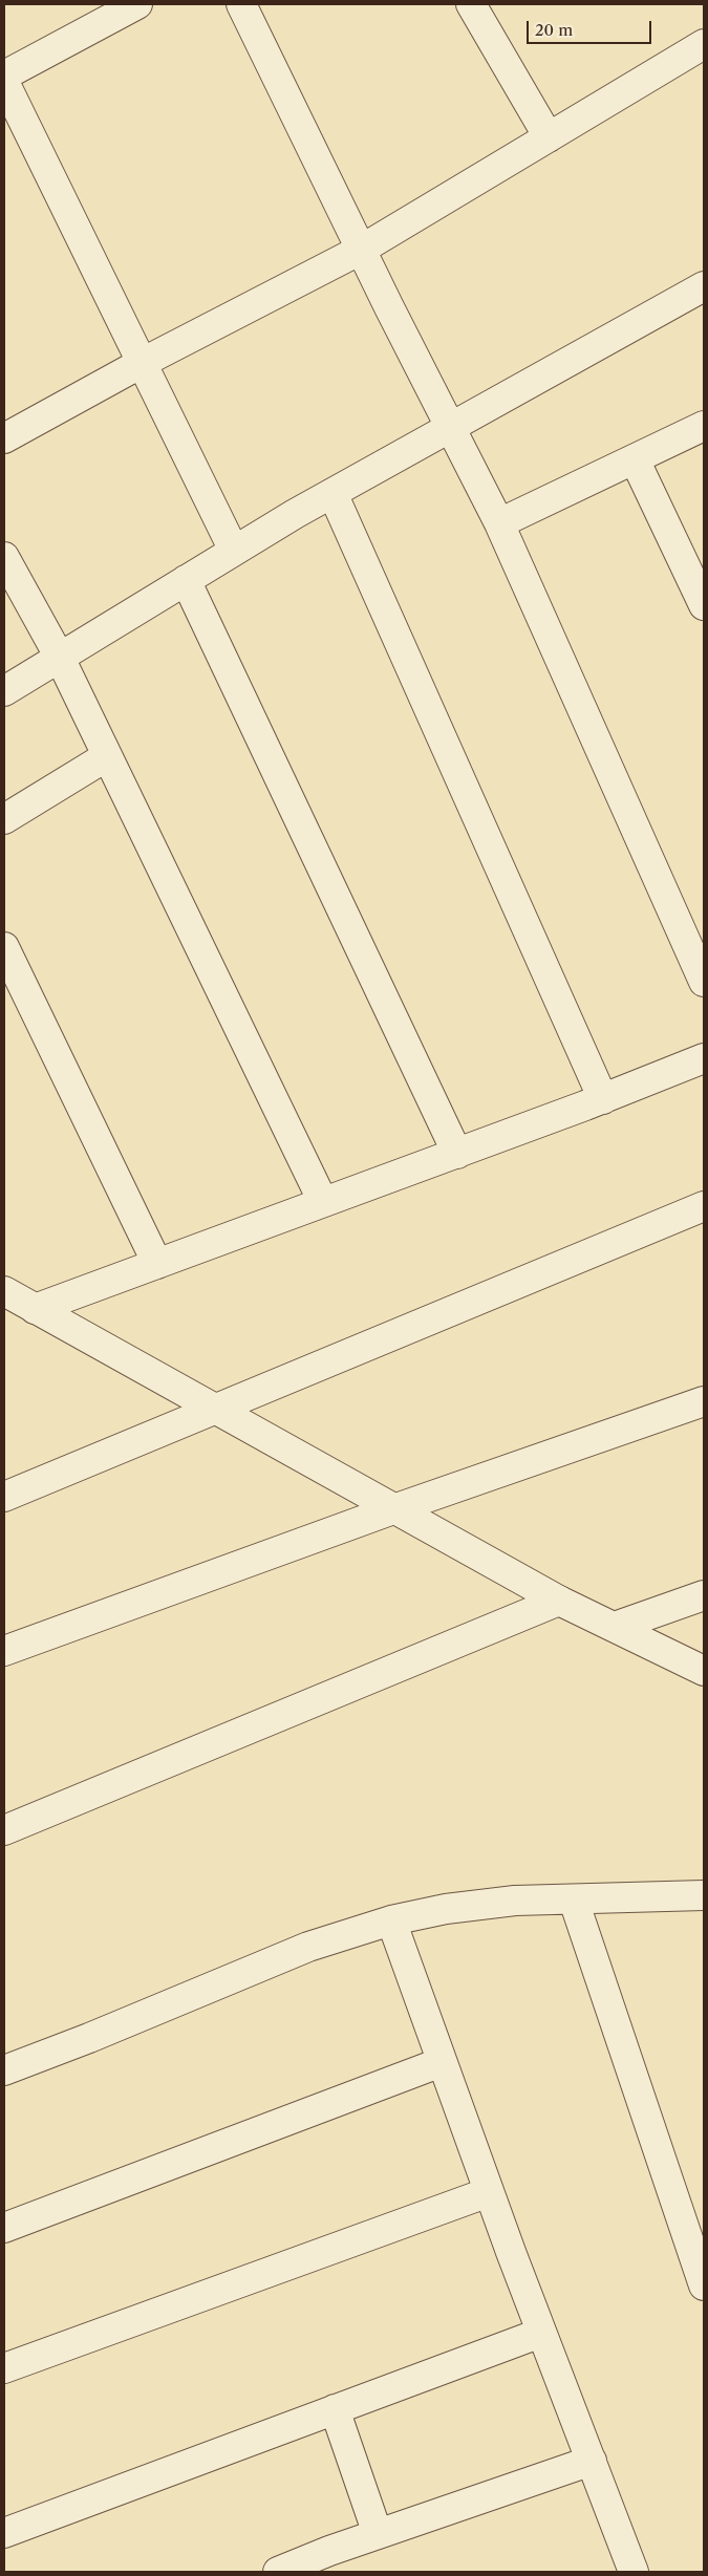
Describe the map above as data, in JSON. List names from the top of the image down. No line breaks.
{"scale_bar":"20 m"}
